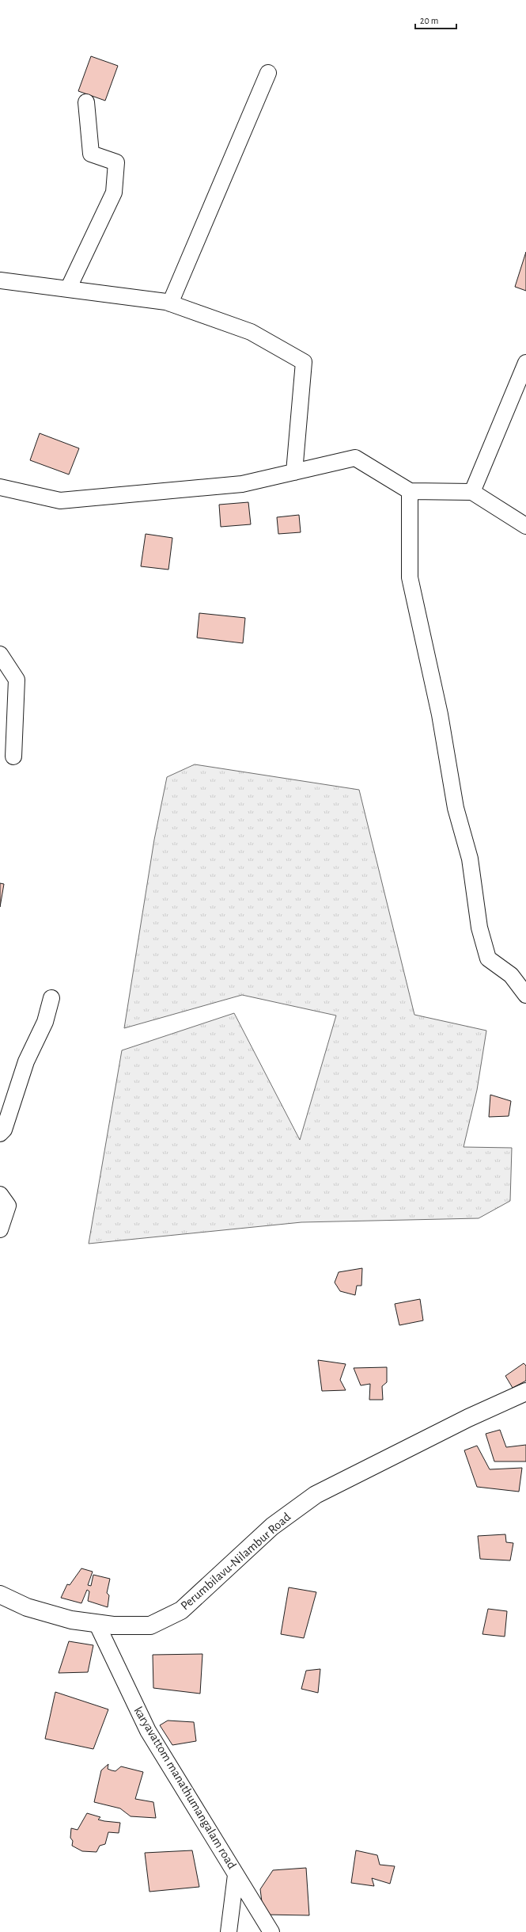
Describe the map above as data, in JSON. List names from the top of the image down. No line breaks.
{"streets":{"main road":["Perumbilavu-Nilambur Road"],"street":["karyavattom manathumangalam road"]},"crossings":[["Perumbilavu-Nilambur Road","karyavattom manathumangalam road"]],"scale_bar":"20 m"}
